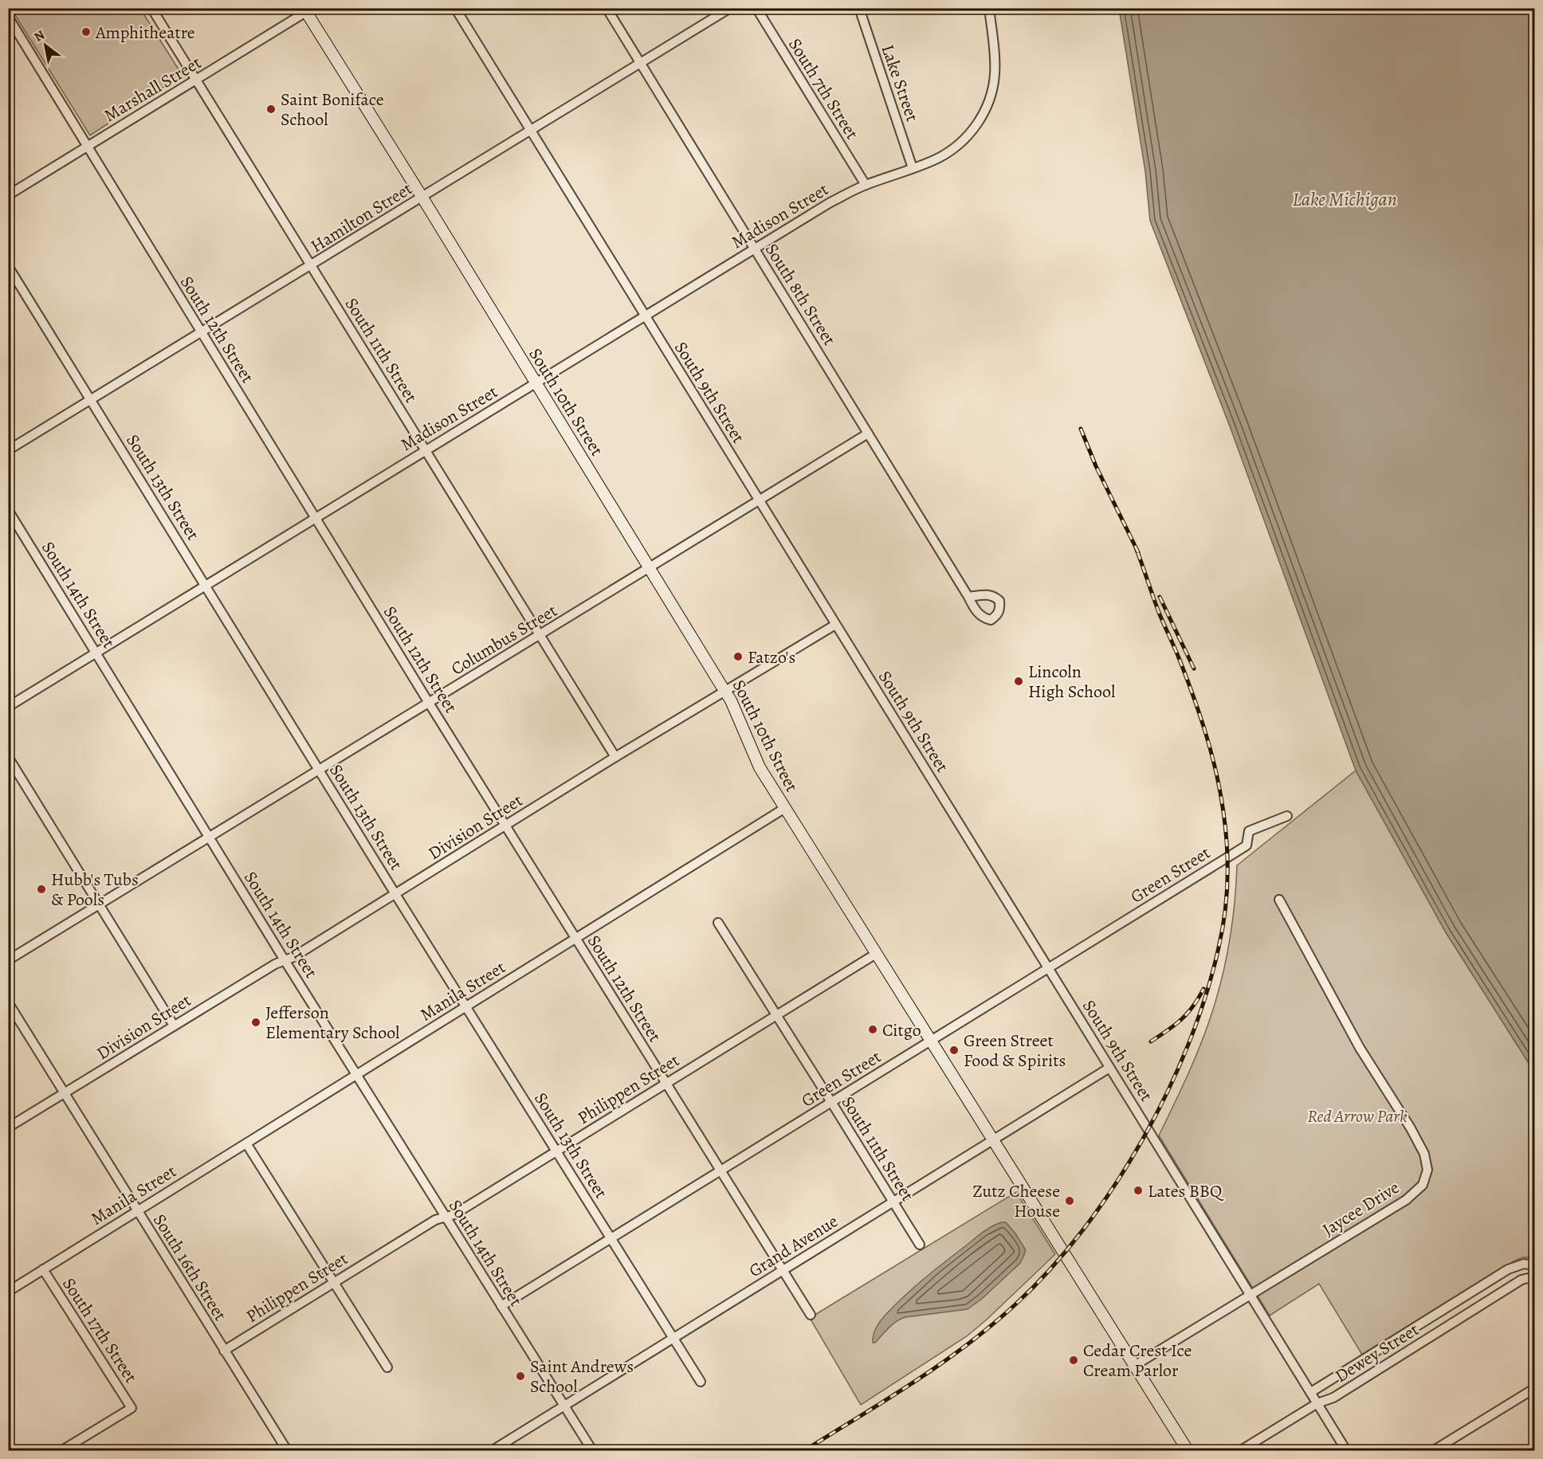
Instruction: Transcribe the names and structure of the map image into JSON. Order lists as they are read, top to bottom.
{
  "streets": {
    "street": [
      "Lake Street",
      "Marshall Street",
      "South 7th Street",
      "Madison Street",
      "Hamilton Street",
      "South 8th Street",
      "South 12th Street",
      "South 11th Street",
      "South 9th Street",
      "South 10th Street",
      "South 13th Street",
      "South 14th Street",
      "Columbus Street",
      "Division Street",
      "Green Street",
      "Manila Street",
      "Philippen Street",
      "Jaycee Drive",
      "Grand Avenue",
      "South 16th Street",
      "South 17th Street",
      "Dewey Street"
    ]
  },
  "crossings": [
    ["Lake Street", "Madison Street"],
    ["Marshall Street", "South 12th Street"],
    ["Marshall Street", "South 11th Street"],
    ["Marshall Street", "South 10th Street"],
    ["South 7th Street", "Madison Street"],
    ["Madison Street", "South 8th Street"],
    ["Madison Street", "South 12th Street"],
    ["Madison Street", "South 11th Street"],
    ["Madison Street", "South 9th Street"],
    ["Madison Street", "South 10th Street"],
    ["Madison Street", "South 13th Street"],
    ["Madison Street", "South 14th Street"],
    ["Hamilton Street", "South 8th Street"],
    ["Hamilton Street", "South 12th Street"],
    ["Hamilton Street", "South 11th Street"],
    ["Hamilton Street", "South 9th Street"],
    ["Hamilton Street", "South 10th Street"],
    ["Hamilton Street", "South 13th Street"],
    ["South 8th Street", "Columbus Street"],
    ["South 12th Street", "Columbus Street"],
    ["South 12th Street", "Division Street"],
    ["South 12th Street", "Green Street"],
    ["South 12th Street", "Manila Street"],
    ["South 12th Street", "Philippen Street"],
    ["South 12th Street", "Grand Avenue"],
    ["South 11th Street", "Columbus Street"],
    ["South 11th Street", "Division Street"],
    ["South 11th Street", "Green Street"],
    ["South 11th Street", "Philippen Street"],
    ["South 11th Street", "Grand Avenue"],
    ["South 9th Street", "Columbus Street"],
    ["South 9th Street", "Division Street"],
    ["South 9th Street", "Green Street"],
    ["South 9th Street", "Jaycee Drive"],
    ["South 9th Street", "Grand Avenue"],
    ["South 9th Street", "Dewey Street"],
    ["South 10th Street", "Columbus Street"],
    ["South 10th Street", "Division Street"],
    ["South 10th Street", "Green Street"],
    ["South 10th Street", "Manila Street"],
    ["South 10th Street", "Philippen Street"],
    ["South 10th Street", "Jaycee Drive"],
    ["South 10th Street", "Grand Avenue"],
    ["South 13th Street", "Columbus Street"],
    ["South 13th Street", "Division Street"],
    ["South 13th Street", "Green Street"],
    ["South 13th Street", "Manila Street"],
    ["South 13th Street", "Philippen Street"],
    ["South 13th Street", "Grand Avenue"],
    ["South 14th Street", "Columbus Street"],
    ["South 14th Street", "Division Street"],
    ["South 14th Street", "Green Street"],
    ["South 14th Street", "Manila Street"],
    ["South 14th Street", "Philippen Street"],
    ["South 14th Street", "Grand Avenue"],
    ["Division Street", "South 16th Street"],
    ["Manila Street", "South 16th Street"],
    ["Manila Street", "South 17th Street"],
    ["Philippen Street", "South 16th Street"]
  ],
  "water": ["Lake Michigan"],
  "parks": ["Red Arrow Park"],
  "places": [
    "Amphitheatre",
    "Saint Boniface School",
    "Fatzo's",
    "Lincoln High School",
    "Hubb's Tubs & Pools",
    "Jefferson Elementary School",
    "Citgo",
    "Green Street Food & Spirits",
    "Lates BBQ",
    "Zutz Cheese House",
    "Cedar Crest Ice Cream Parlor",
    "Saint Andrews School"
  ],
  "north": "top left"
}
